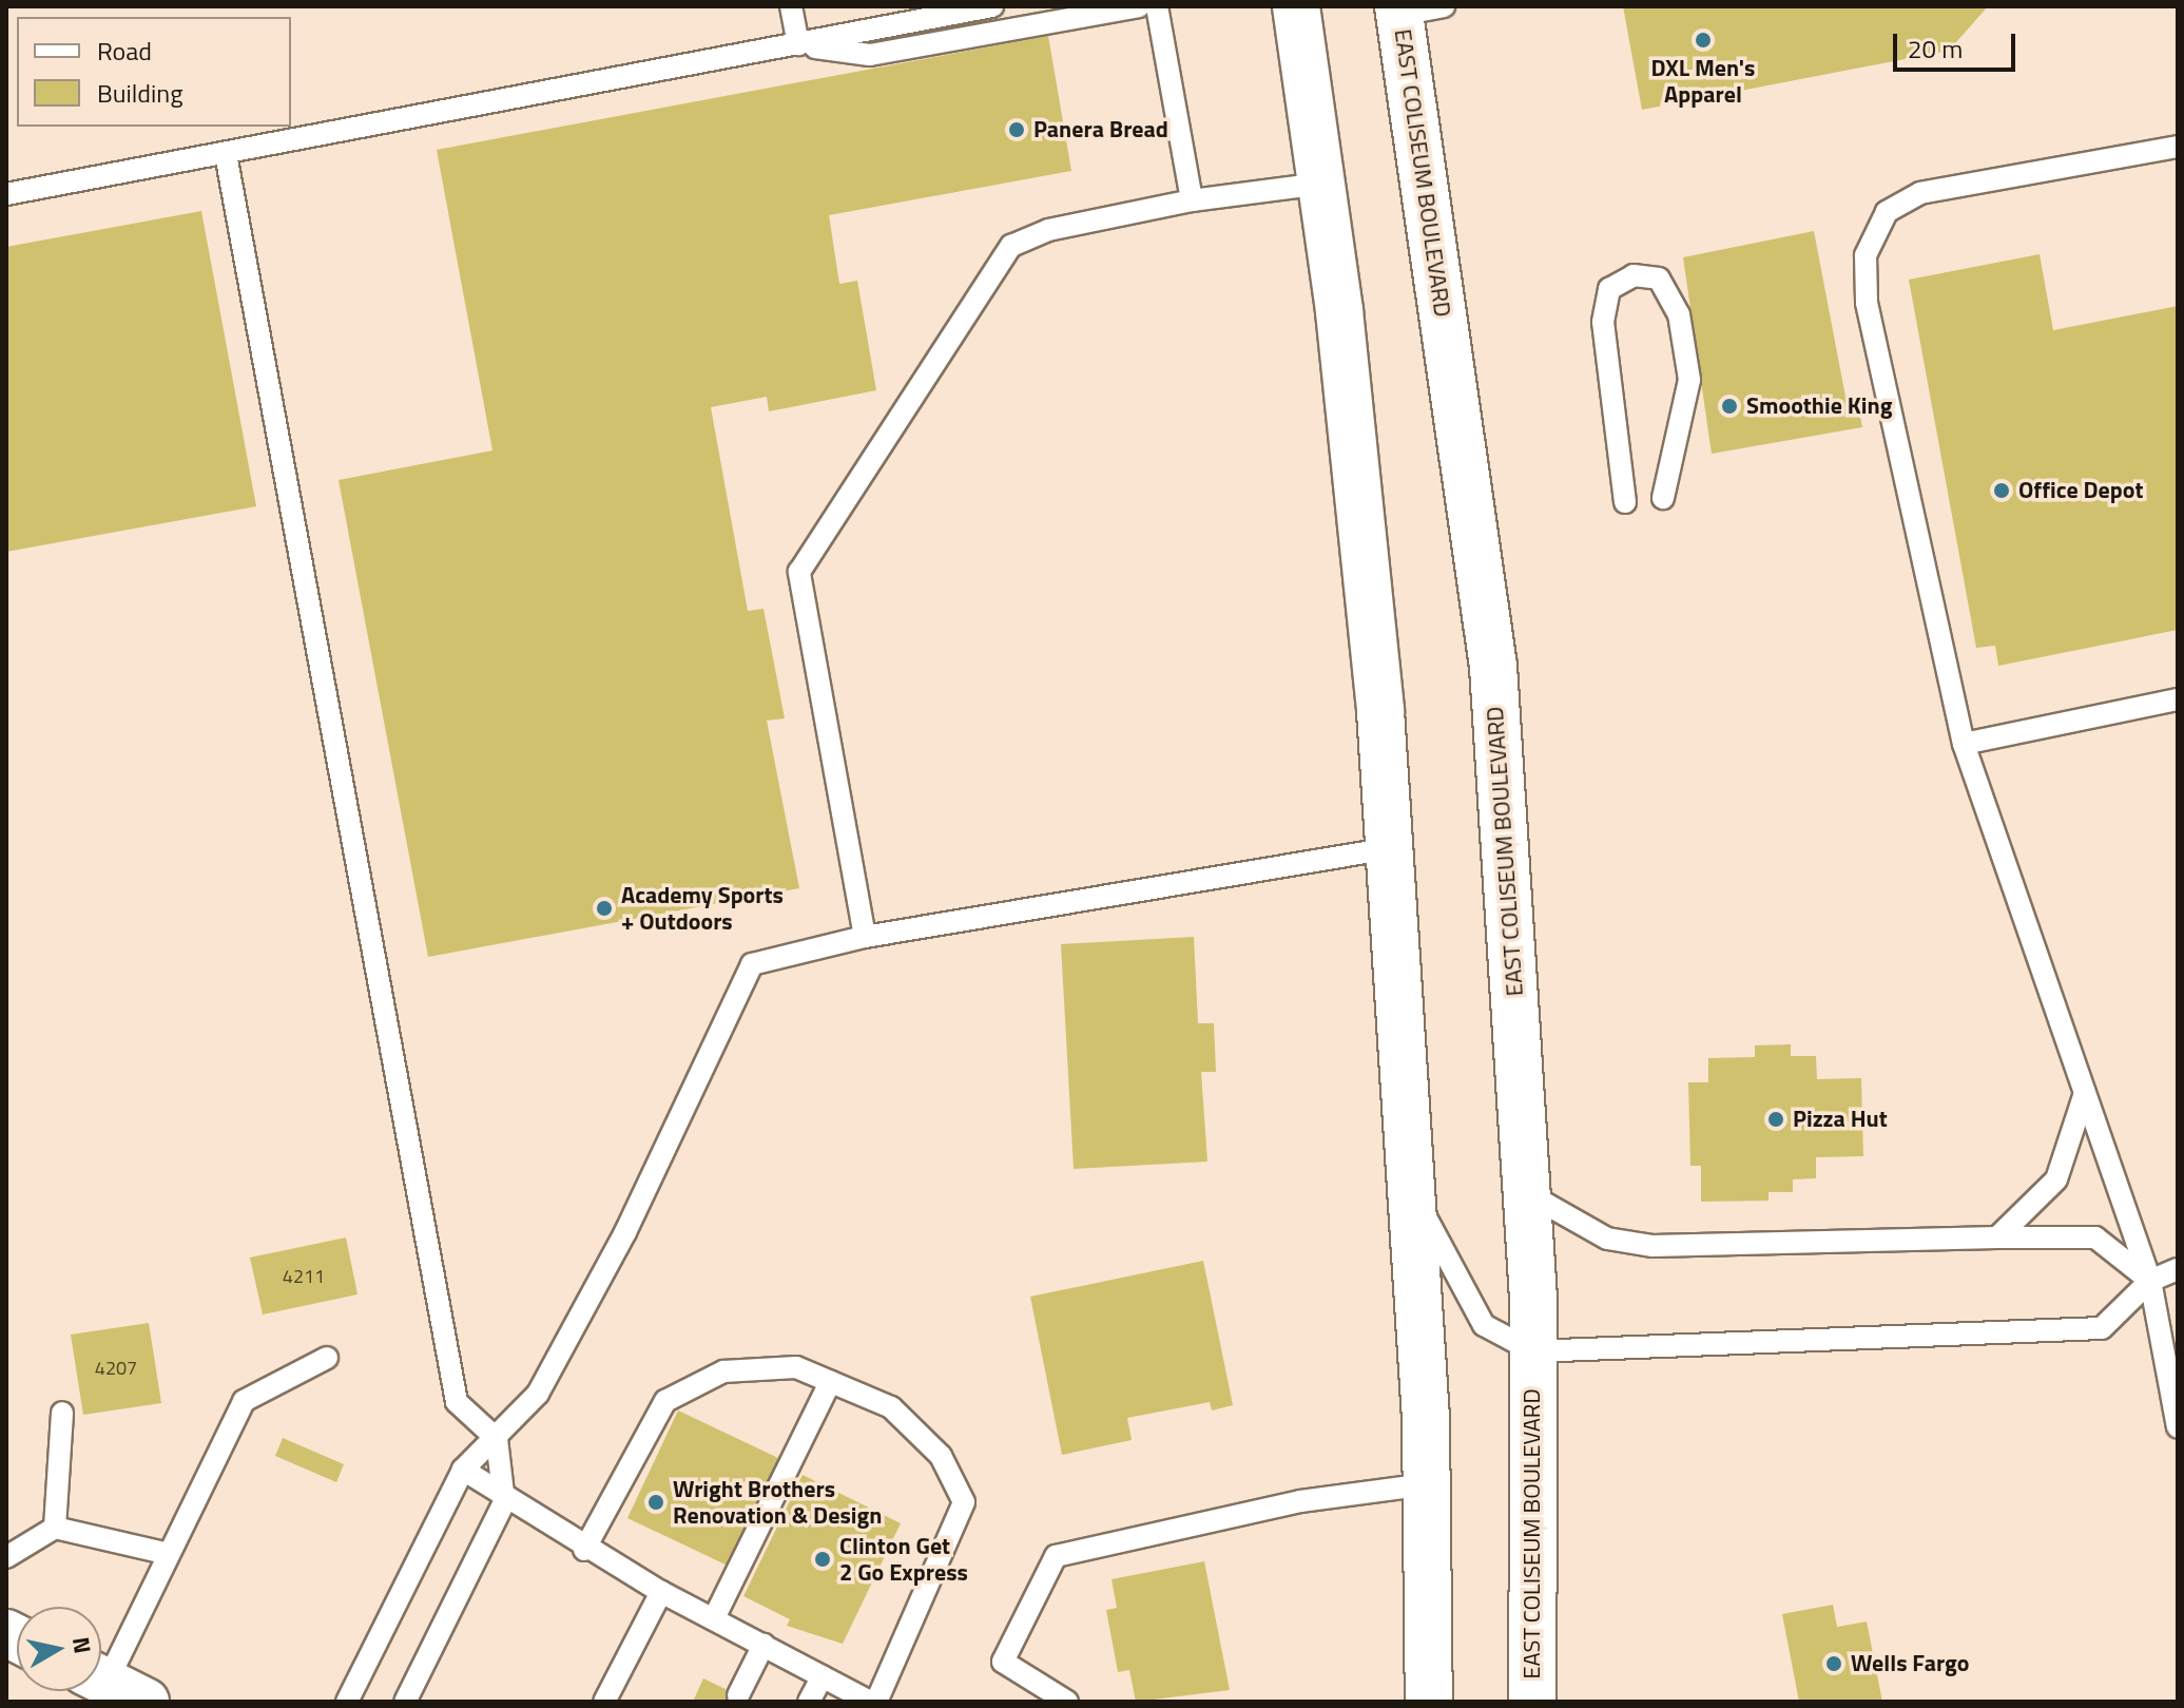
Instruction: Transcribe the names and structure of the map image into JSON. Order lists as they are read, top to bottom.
{
  "streets": {
    "main road": ["EAST COLISEUM BOULEVARD"]
  },
  "places": [
    "DXL Men's Apparel",
    "Panera Bread",
    "Smoothie King",
    "Office Depot",
    "Academy Sports + Outdoors",
    "Pizza Hut",
    "Wright Brothers Renovation & Design",
    "Clinton Get 2 Go Express",
    "Wells Fargo"
  ],
  "house_numbers": ["4211", "4207"],
  "legend": ["Road", "Building"],
  "scale_bar": "20 m",
  "north": "right"
}
